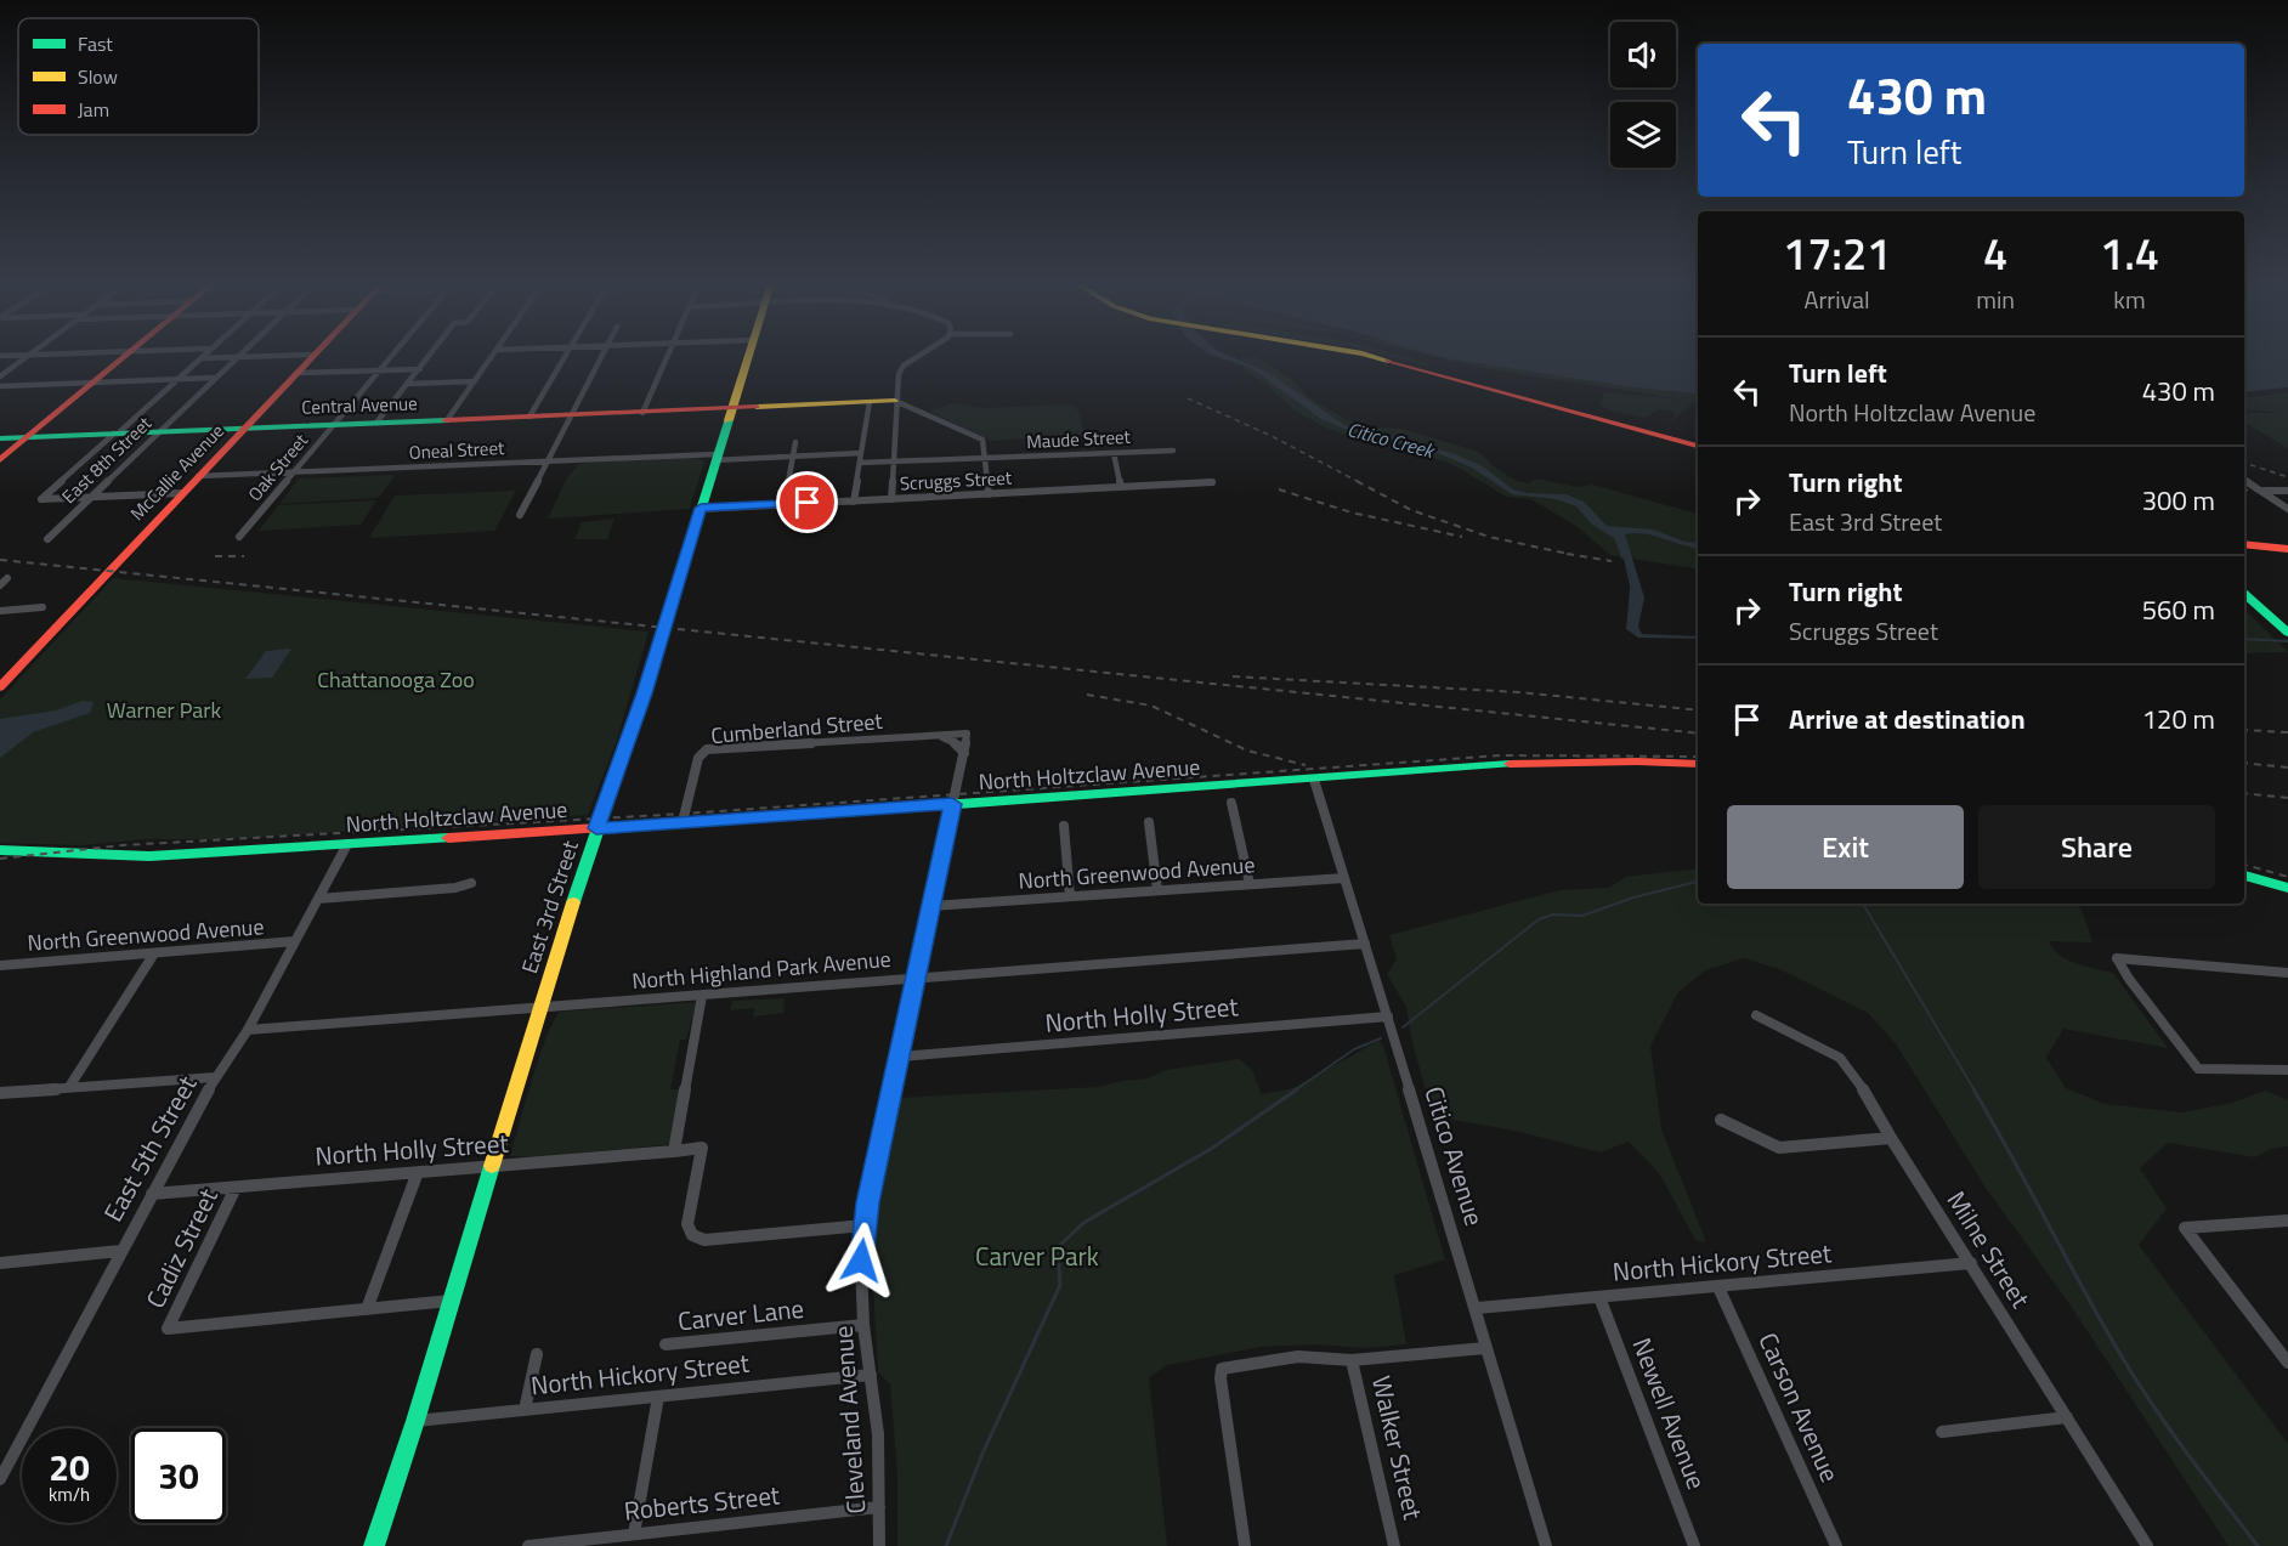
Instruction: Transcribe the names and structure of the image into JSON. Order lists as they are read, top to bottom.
{
  "streets": {
    "main road": [
      "Central Avenue",
      "McCallie Avenue",
      "North Holtzclaw Avenue",
      "East 3rd Street"
    ],
    "street": [
      "Maude Street",
      "Oneal Street",
      "East 8th Street",
      "Oak Street",
      "Scruggs Street",
      "Cumberland Street",
      "North Greenwood Avenue",
      "North Highland Park Avenue",
      "North Holly Street",
      "East 5th Street",
      "Citico Avenue",
      "Cadiz Street",
      "Milne Street",
      "North Hickory Street",
      "Carver Lane",
      "Carson Avenue",
      "Newell Avenue",
      "Cleveland Avenue",
      "Walker Street",
      "Roberts Street"
    ]
  },
  "crossings": [
    ["Central Avenue", "East 8th Street"],
    ["Central Avenue", "Oak Street"],
    ["Central Avenue", "McCallie Avenue"],
    ["Central Avenue", "East 3rd Street"],
    ["Oneal Street", "Oak Street"],
    ["Oneal Street", "McCallie Avenue"],
    ["Oneal Street", "East 3rd Street"],
    ["Scruggs Street", "East 3rd Street"],
    ["Cumberland Street", "North Holtzclaw Avenue"],
    ["Cumberland Street", "Cleveland Avenue"],
    ["North Holtzclaw Avenue", "East 3rd Street"],
    ["North Holtzclaw Avenue", "East 5th Street"],
    ["North Holtzclaw Avenue", "Citico Avenue"],
    ["North Holtzclaw Avenue", "Cleveland Avenue"],
    ["North Greenwood Avenue", "East 5th Street"],
    ["North Greenwood Avenue", "Citico Avenue"],
    ["North Greenwood Avenue", "Cleveland Avenue"],
    ["East 3rd Street", "North Highland Park Avenue"],
    ["East 3rd Street", "North Holly Street"],
    ["East 3rd Street", "North Hickory Street"],
    ["North Highland Park Avenue", "East 5th Street"],
    ["North Highland Park Avenue", "Citico Avenue"],
    ["North Highland Park Avenue", "Cleveland Avenue"],
    ["North Holly Street", "East 5th Street"],
    ["North Holly Street", "Citico Avenue"],
    ["North Holly Street", "Cadiz Street"],
    ["North Holly Street", "Cleveland Avenue"],
    ["Citico Avenue", "North Hickory Street"],
    ["Milne Street", "North Hickory Street"],
    ["North Hickory Street", "Carson Avenue"],
    ["North Hickory Street", "Newell Avenue"],
    ["North Hickory Street", "Cleveland Avenue"],
    ["Carver Lane", "Cleveland Avenue"],
    ["Cleveland Avenue", "Roberts Street"]
  ],
  "water": ["Citico Creek"],
  "parks": ["Chattanooga Zoo", "Warner Park", "Carver Park"],
  "legend": ["Fast", "Slow", "Jam"],
  "page": {
    "turn": ["430 m", "Turn left"],
    "eta": [
      "17:21",
      "Arrival",
      "4",
      "min",
      "1.4",
      "km"
    ],
    "list": [
      {
        "name": "Turn left",
        "note": "North Holtzclaw Avenue",
        "value": "430 m"
      },
      {
        "name": "Turn right",
        "note": "East 3rd Street",
        "value": "300 m"
      },
      {
        "name": "Turn right",
        "note": "Scruggs Street",
        "value": "560 m"
      },
      {
        "name": "Arrive at destination",
        "value": "120 m"
      }
    ],
    "buttons": ["Exit", "Share"],
    "speed": "20 km/h",
    "limit": "30"
  }
}
